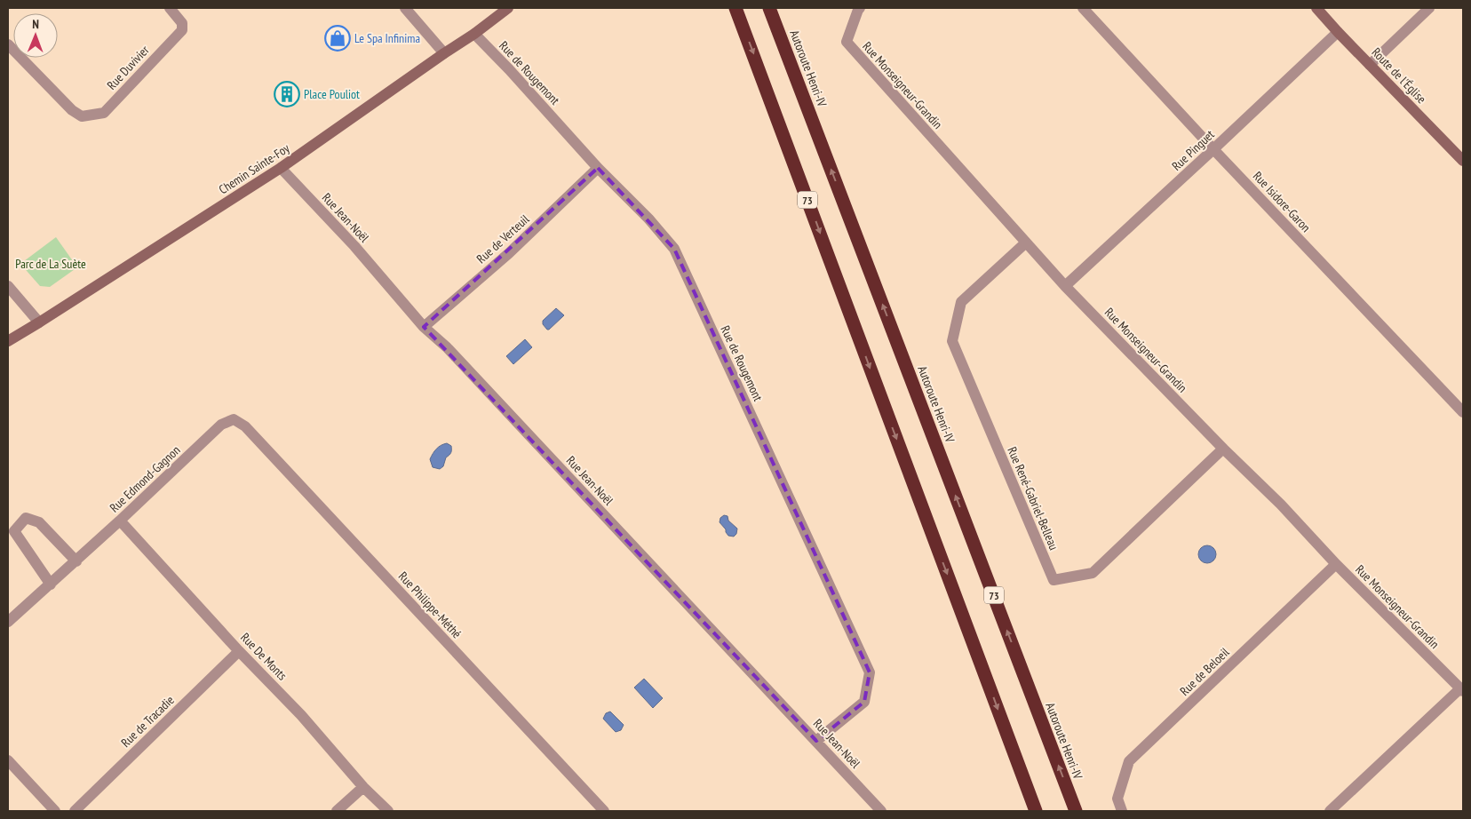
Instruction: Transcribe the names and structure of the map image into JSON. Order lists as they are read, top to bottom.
{
  "streets": {
    "highway": ["Autoroute Henri-IV", "73"],
    "main road": ["Route de l'Église", "Chemin Sainte-Foy"],
    "street": [
      "Rue Duvivier",
      "Rue de Rougemont",
      "Rue Monseigneur-Grandin",
      "Rue Pinguet",
      "Rue Isidore-Garon",
      "Rue Jean-Noël",
      "Rue de Verteuil",
      "Rue Edmond-Gagnon",
      "Rue René-Gabriel-Belleau",
      "Rue Philippe-Méthé",
      "Rue De Monts",
      "Rue de Beloeil",
      "Rue de Tracadie"
    ]
  },
  "crossings": [
    ["Rue de Rougemont", "Chemin Sainte-Foy"],
    ["Rue de Rougemont", "Rue Jean-Noël"],
    ["Rue de Rougemont", "Rue de Verteuil"],
    ["Route de l'Église", "Rue Pinguet"],
    ["Rue Monseigneur-Grandin", "Rue Pinguet"],
    ["Rue Monseigneur-Grandin", "Rue René-Gabriel-Belleau"],
    ["Rue Monseigneur-Grandin", "Rue de Beloeil"],
    ["Rue Pinguet", "Rue Isidore-Garon"],
    ["Chemin Sainte-Foy", "Rue Jean-Noël"],
    ["Rue Jean-Noël", "Rue de Verteuil"],
    ["Rue Edmond-Gagnon", "Rue Philippe-Méthé"],
    ["Rue Edmond-Gagnon", "Rue De Monts"],
    ["Rue De Monts", "Rue de Tracadie"]
  ],
  "parks": ["Parc de La Suète"],
  "places": {
    "shop": ["Le Spa Infinima"],
    "building": ["Place Pouliot"]
  },
  "north": "top"
}
